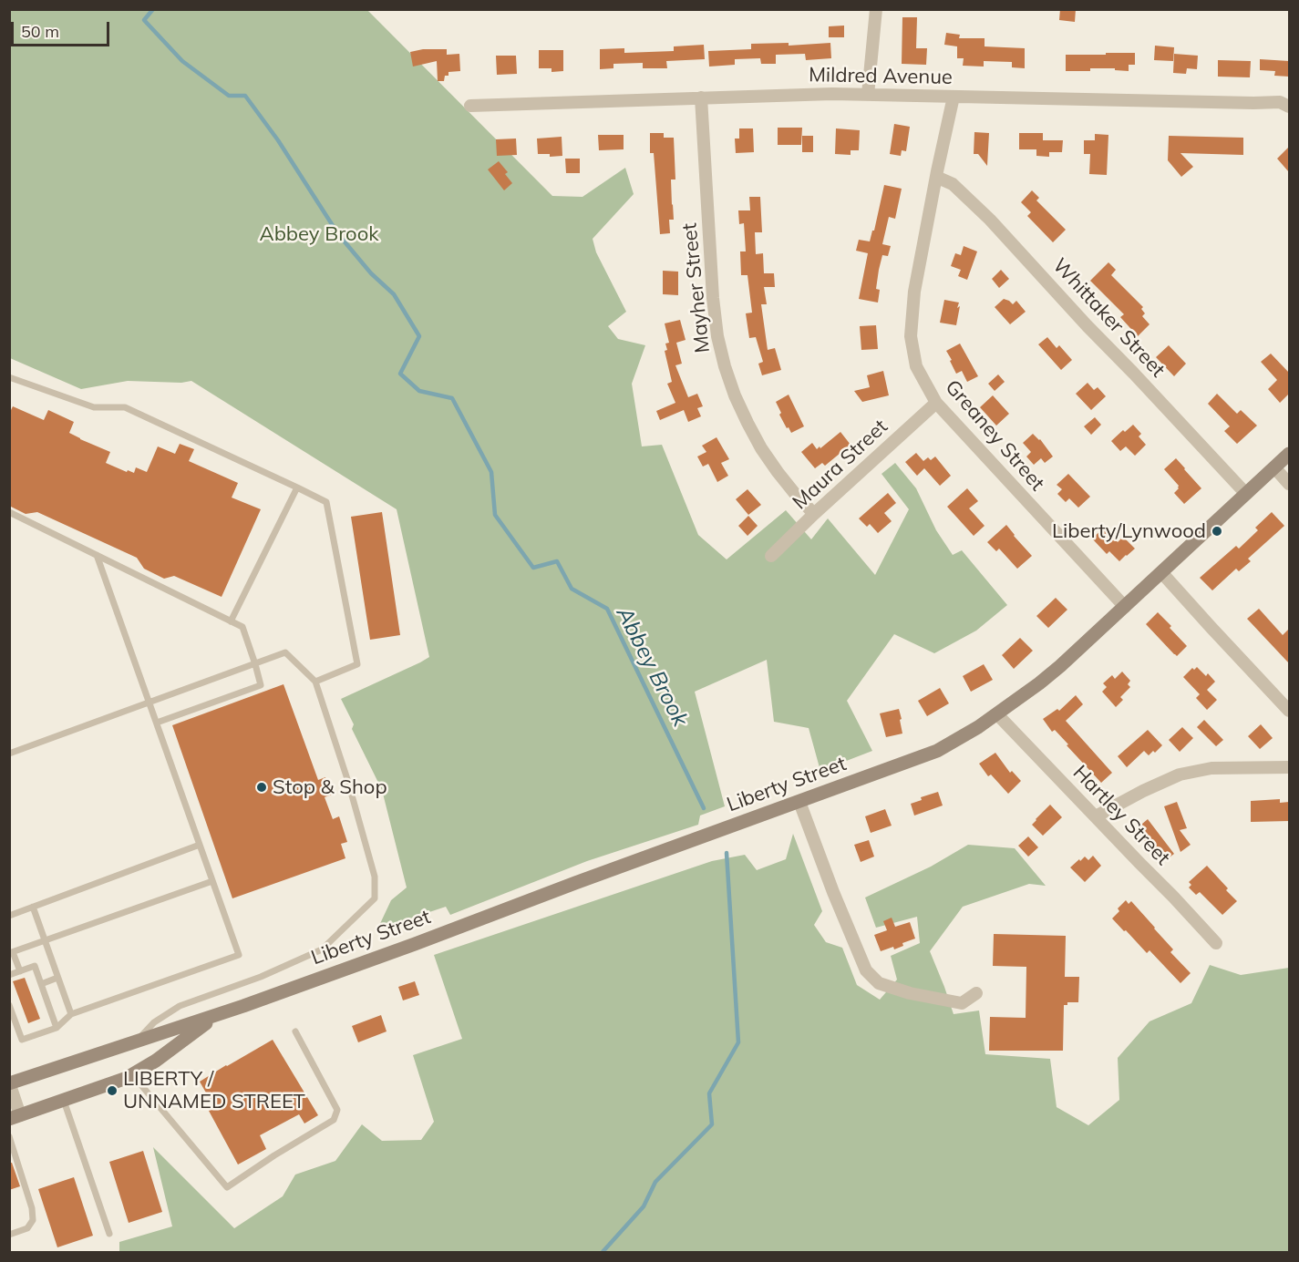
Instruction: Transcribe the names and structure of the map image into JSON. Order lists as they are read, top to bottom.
{
  "streets": {
    "main road": ["Liberty Street"],
    "street": [
      "Mildred Avenue",
      "Mayher Street",
      "Whittaker Street",
      "Greaney Street",
      "Maura Street",
      "Hartley Street"
    ]
  },
  "crossings": [
    ["Mildred Avenue", "Mayher Street"],
    ["Mildred Avenue", "Greaney Street"],
    ["Mayher Street", "Maura Street"],
    ["Whittaker Street", "Greaney Street"],
    ["Whittaker Street", "Liberty Street"],
    ["Greaney Street", "Maura Street"],
    ["Greaney Street", "Liberty Street"],
    ["Liberty Street", "Hartley Street"]
  ],
  "water": ["Abbey Brook"],
  "parks": ["Abbey Brook"],
  "places": ["Liberty/Lynwood", "Stop & Shop", "LIBERTY / UNNAMED STREET"],
  "scale_bar": "50 m"
}
